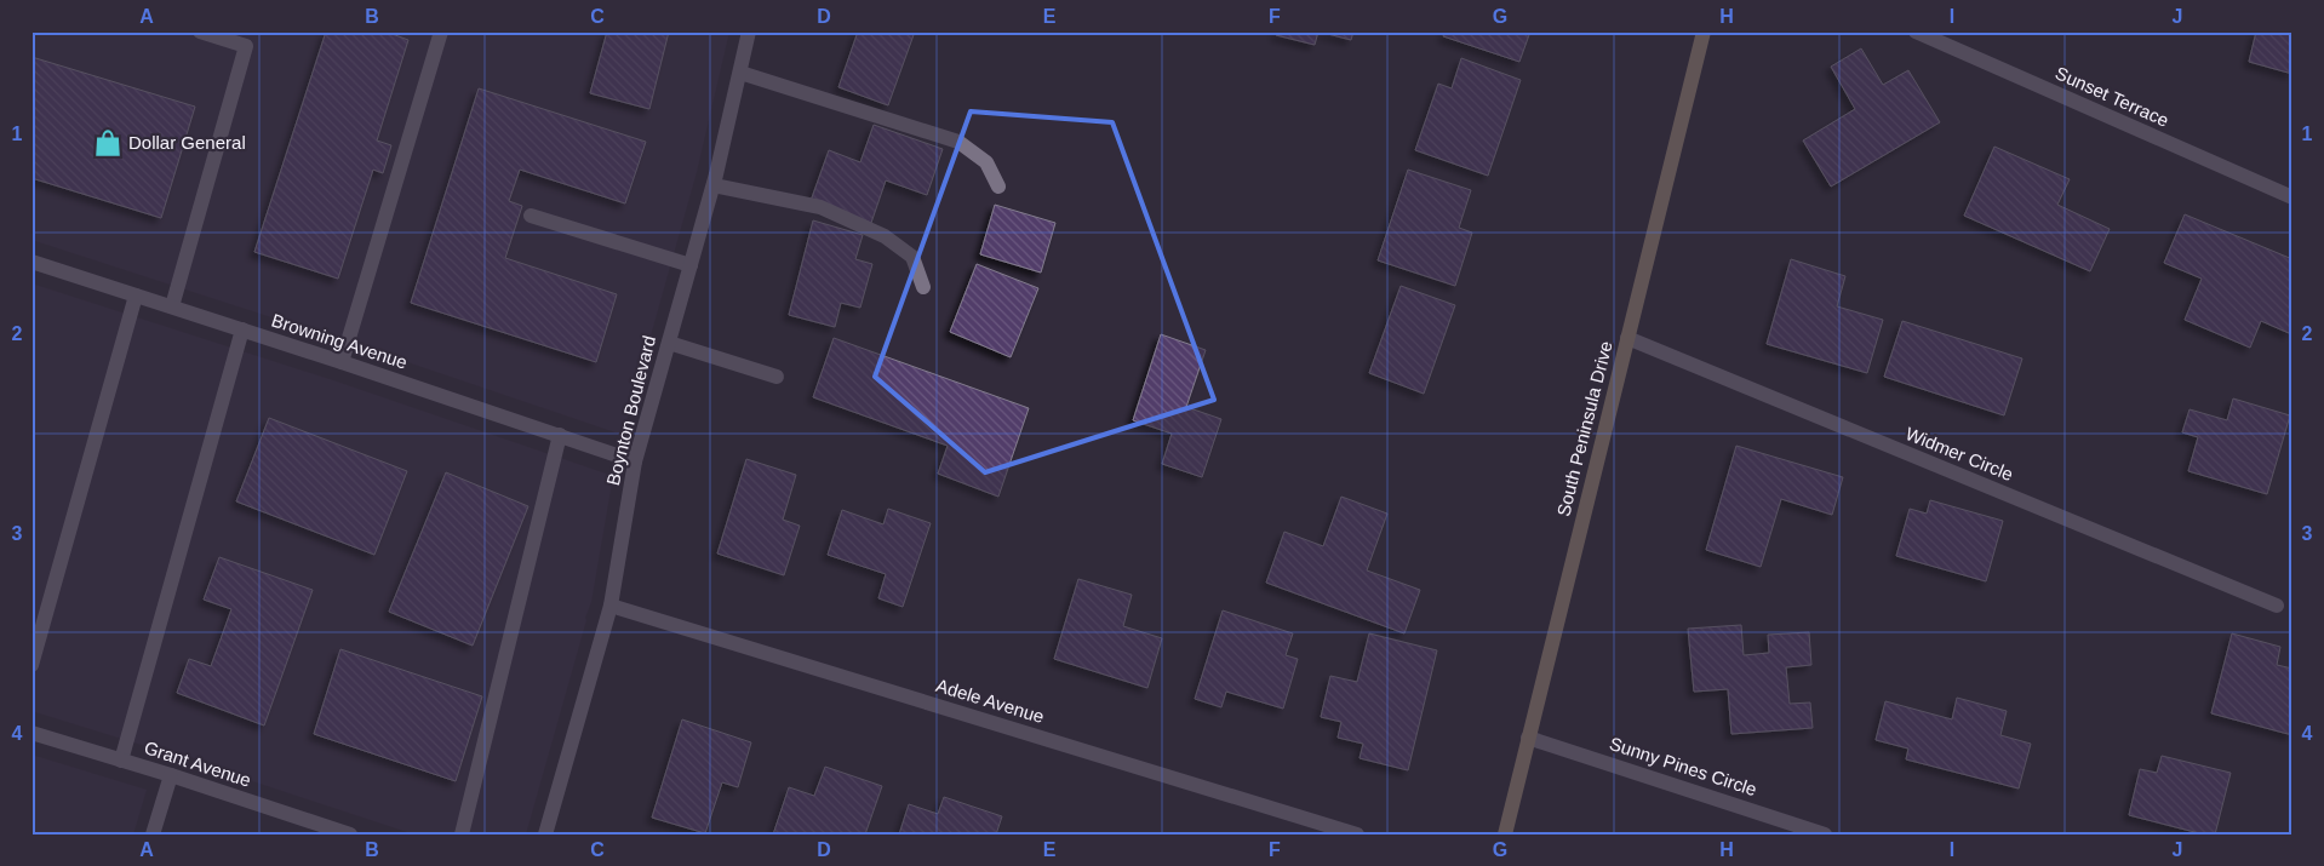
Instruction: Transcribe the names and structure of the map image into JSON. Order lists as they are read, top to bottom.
{
  "streets": {
    "main road": ["South Peninsula Drive"],
    "street": [
      "Sunset Terrace",
      "Browning Avenue",
      "Boynton Boulevard",
      "Widmer Circle",
      "Adele Avenue",
      "Grant Avenue",
      "Sunny Pines Circle"
    ]
  },
  "crossings": [
    ["Browning Avenue", "Boynton Boulevard"],
    ["Boynton Boulevard", "Adele Avenue"],
    ["South Peninsula Drive", "Widmer Circle"],
    ["South Peninsula Drive", "Sunny Pines Circle"]
  ],
  "places": {
    "shop": ["Dollar General"]
  },
  "grid": {
    "columns": [
      "A",
      "B",
      "C",
      "D",
      "E",
      "F",
      "G",
      "H",
      "I",
      "J"
    ],
    "rows": [
      "1",
      "2",
      "3",
      "4"
    ]
  }
}
